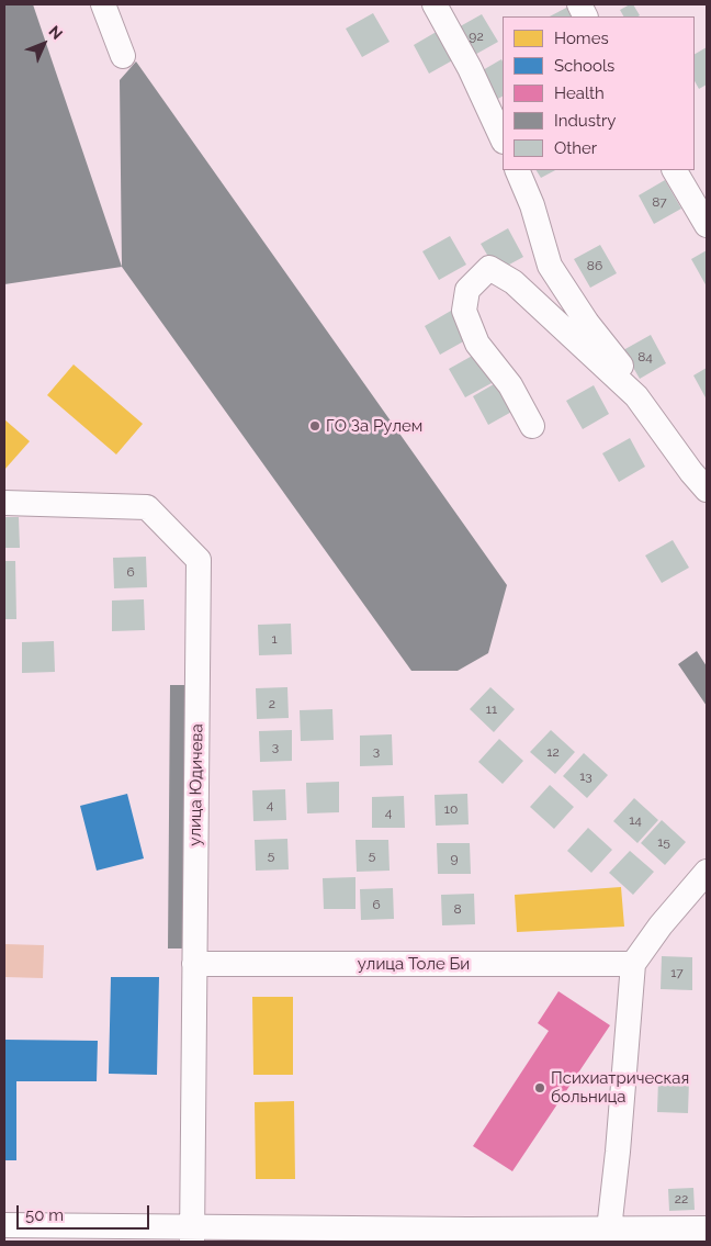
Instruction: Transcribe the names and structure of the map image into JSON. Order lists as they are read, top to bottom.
{
  "streets": {
    "street": ["улица Юдичева", "улица Толе Би"]
  },
  "crossings": [
    ["улица Юдичева", "улица Толе Би"]
  ],
  "places": ["ГО За Рулем", "Психиатрическая больница"],
  "house_numbers": [
    "92",
    "87",
    "86",
    "84",
    "6",
    "1",
    "2",
    "11",
    "3",
    "3",
    "12",
    "13",
    "4",
    "10",
    "4",
    "14",
    "15",
    "5",
    "5",
    "9",
    "6",
    "8",
    "17",
    "22"
  ],
  "legend": [
    "Homes",
    "Schools",
    "Health",
    "Industry",
    "Other"
  ],
  "scale_bar": "50 m",
  "north": "top right"
}
